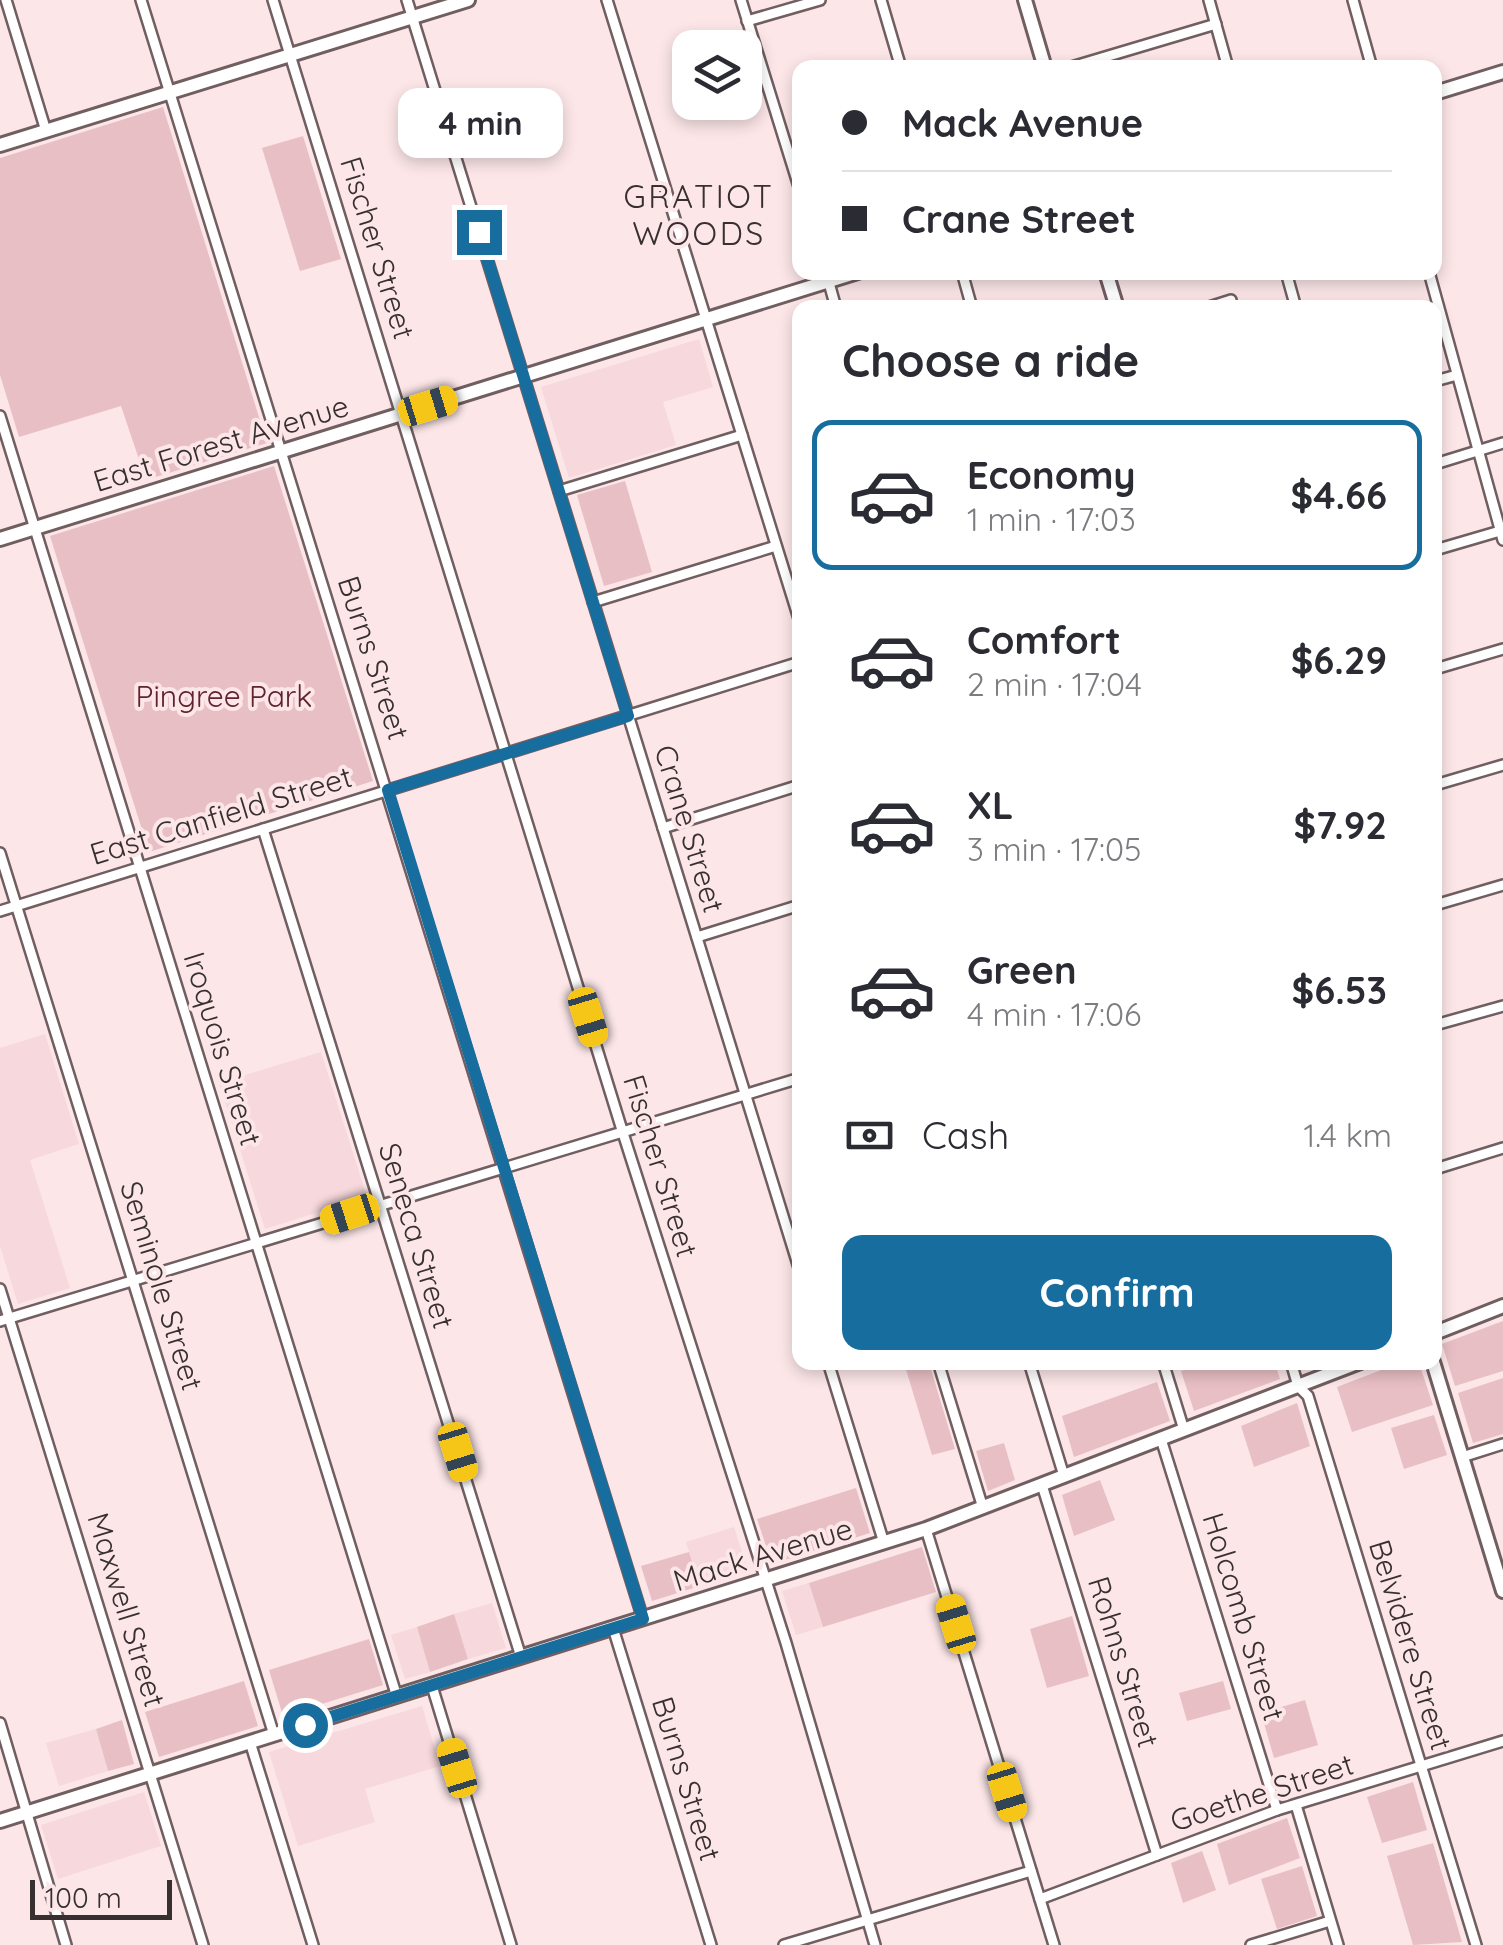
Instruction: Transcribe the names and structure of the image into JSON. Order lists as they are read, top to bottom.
{
  "streets": {
    "main road": ["East Forest Avenue", "Mack Avenue"],
    "street": [
      "Fischer Street",
      "Burns Street",
      "East Canfield Street",
      "Crane Street",
      "Iroquois Street",
      "Seneca Street",
      "Seminole Street",
      "Maxwell Street",
      "Holcomb Street",
      "Belvidere Street",
      "Rohns Street",
      "Goethe Street"
    ]
  },
  "crossings": [
    ["Fischer Street", "East Forest Avenue"],
    ["Fischer Street", "East Canfield Street"],
    ["Fischer Street", "Mack Avenue"],
    ["East Forest Avenue", "Burns Street"],
    ["East Forest Avenue", "Crane Street"],
    ["East Forest Avenue", "Iroquois Street"],
    ["Burns Street", "East Canfield Street"],
    ["Burns Street", "Mack Avenue"],
    ["East Canfield Street", "Crane Street"],
    ["East Canfield Street", "Iroquois Street"],
    ["East Canfield Street", "Seneca Street"],
    ["East Canfield Street", "Seminole Street"],
    ["Iroquois Street", "Mack Avenue"],
    ["Seneca Street", "Mack Avenue"],
    ["Seminole Street", "Mack Avenue"],
    ["Mack Avenue", "Maxwell Street"],
    ["Mack Avenue", "Holcomb Street"],
    ["Mack Avenue", "Belvidere Street"],
    ["Mack Avenue", "Rohns Street"],
    ["Holcomb Street", "Goethe Street"],
    ["Belvidere Street", "Goethe Street"],
    ["Rohns Street", "Goethe Street"]
  ],
  "districts": ["GRATIOT WOODS"],
  "parks": ["Pingree Park"],
  "scale_bar": "100 m",
  "page": {
    "banner": ["Mack Avenue", "Crane Street"],
    "bubble": "4 min",
    "heading": "Choose a ride",
    "list": [
      {
        "name": "Economy",
        "note": "1 min · 17:03",
        "value": "$4.66"
      },
      {
        "name": "Comfort",
        "note": "2 min · 17:04",
        "value": "$6.29"
      },
      {
        "name": "XL",
        "note": "3 min · 17:05",
        "value": "$7.92"
      },
      {
        "name": "Green",
        "note": "4 min · 17:06",
        "value": "$6.53"
      }
    ],
    "pay": ["Cash", "1.4 km"],
    "buttons": "Confirm",
    "scale": "100 m"
  }
}
